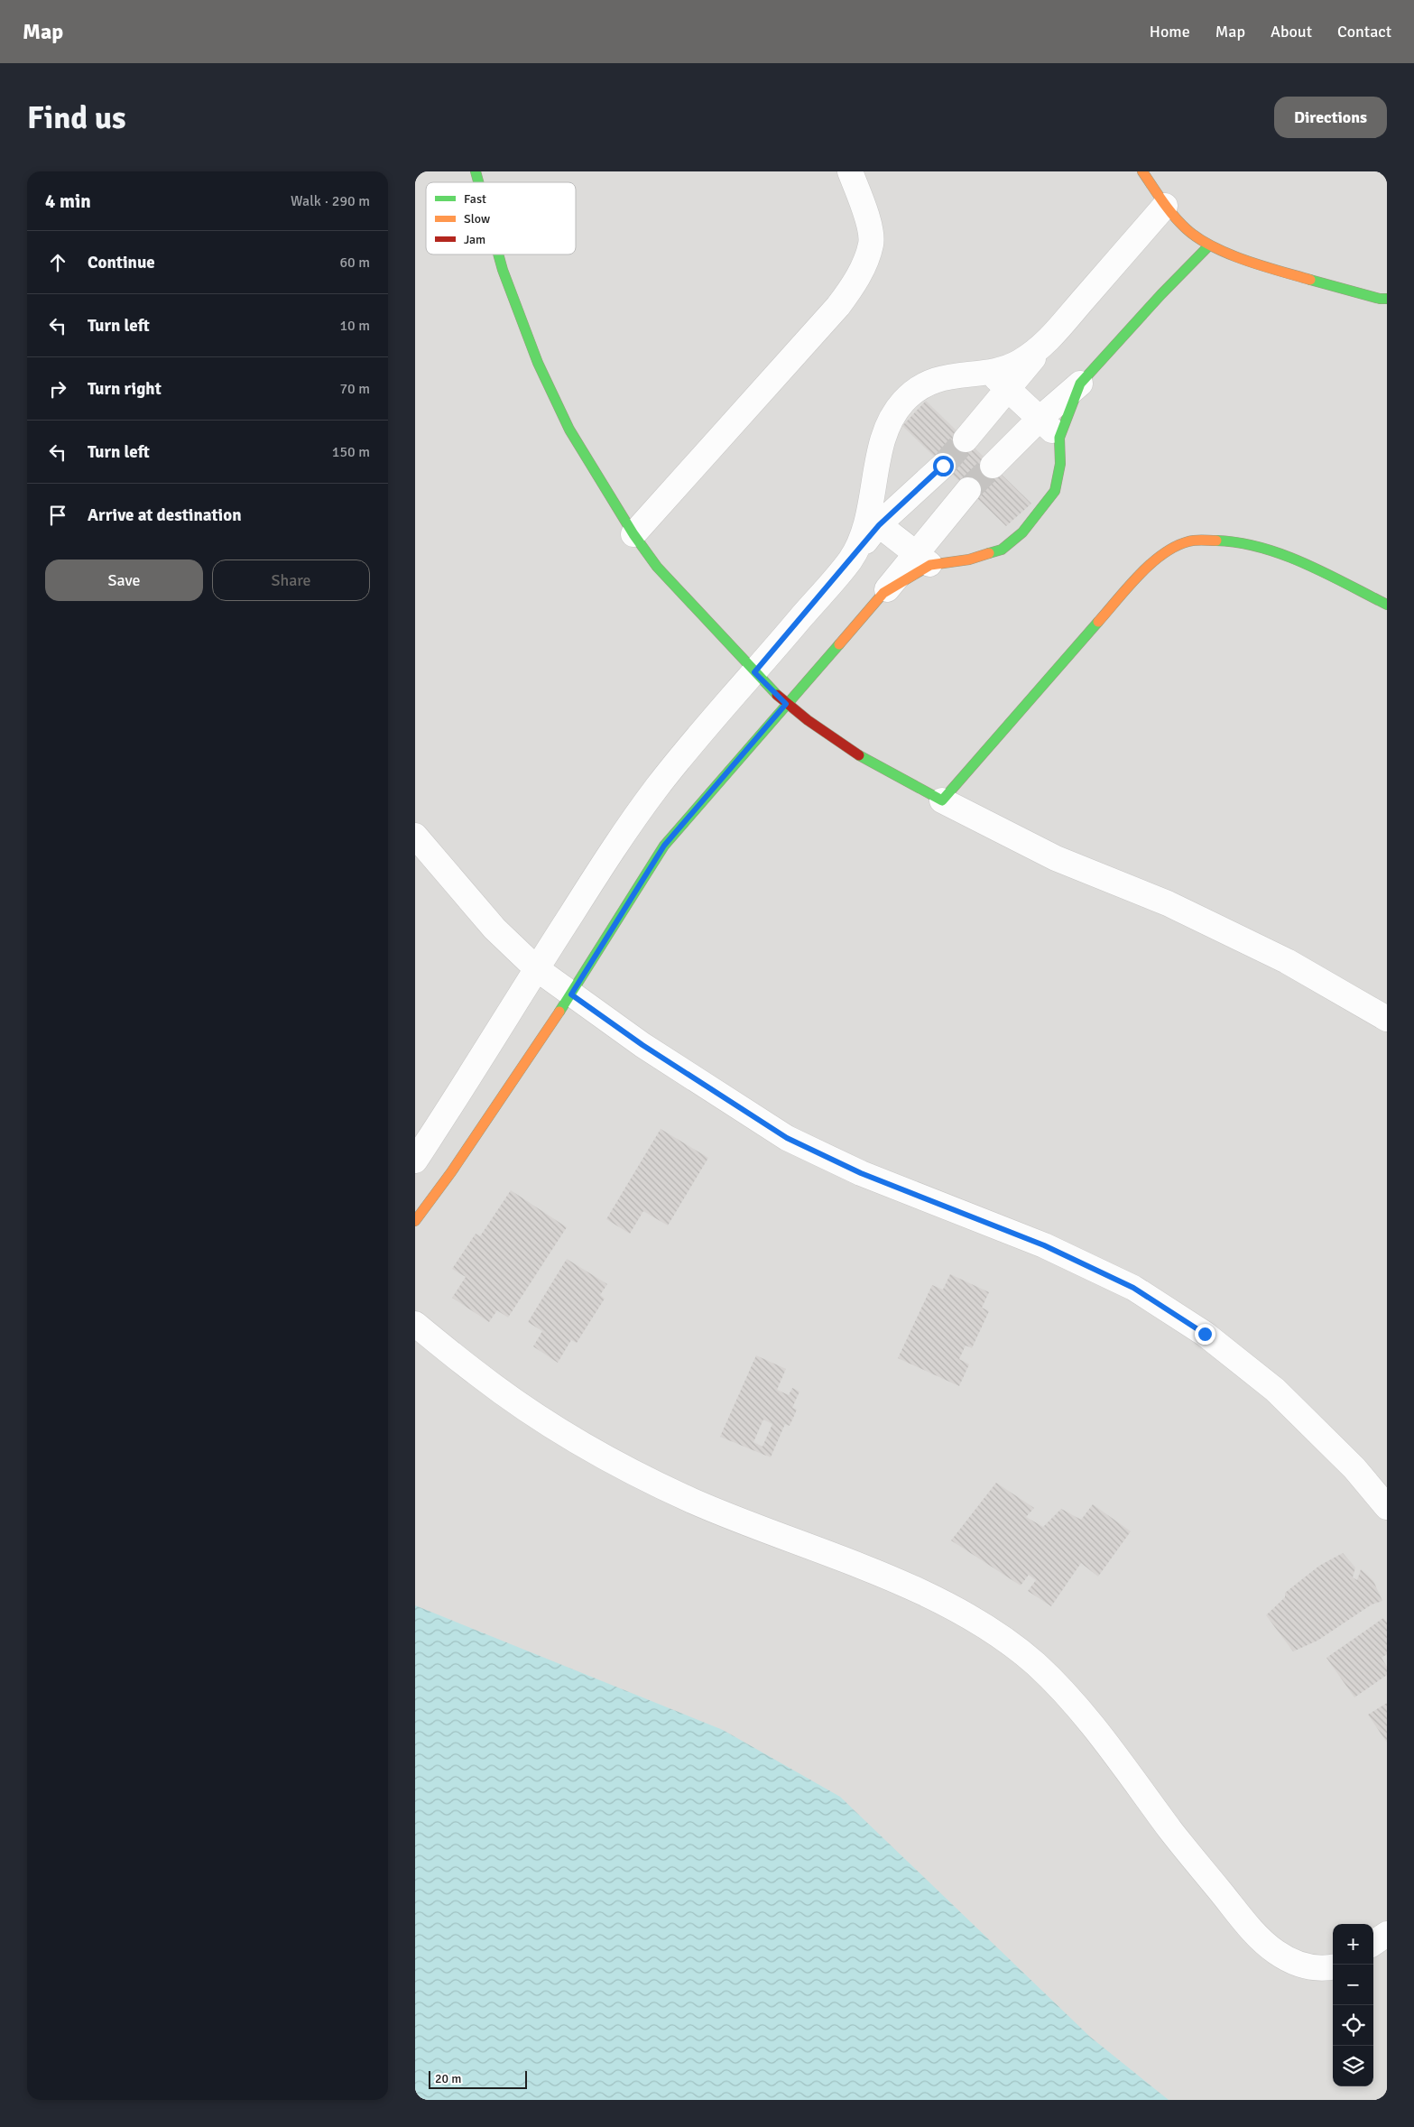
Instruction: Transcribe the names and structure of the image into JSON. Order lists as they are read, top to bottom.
{
  "legend": ["Fast", "Slow", "Jam"],
  "scale_bar": "20 m",
  "page": {
    "header": "Map",
    "nav": [
      "Home",
      "Map",
      "About",
      "Contact"
    ],
    "buttons": [
      "Directions",
      ["Save", "Share"]
    ],
    "title": "Find us",
    "heading": ["4 min", "Walk · 290 m"],
    "list": [
      ["Continue", "60 m"],
      ["Turn left", "10 m"],
      ["Turn right", "70 m"],
      ["Turn left", "150 m"],
      "Arrive at destination"
    ],
    "map_buttons": ["+", "−"],
    "scale": "20 m"
  }
}
